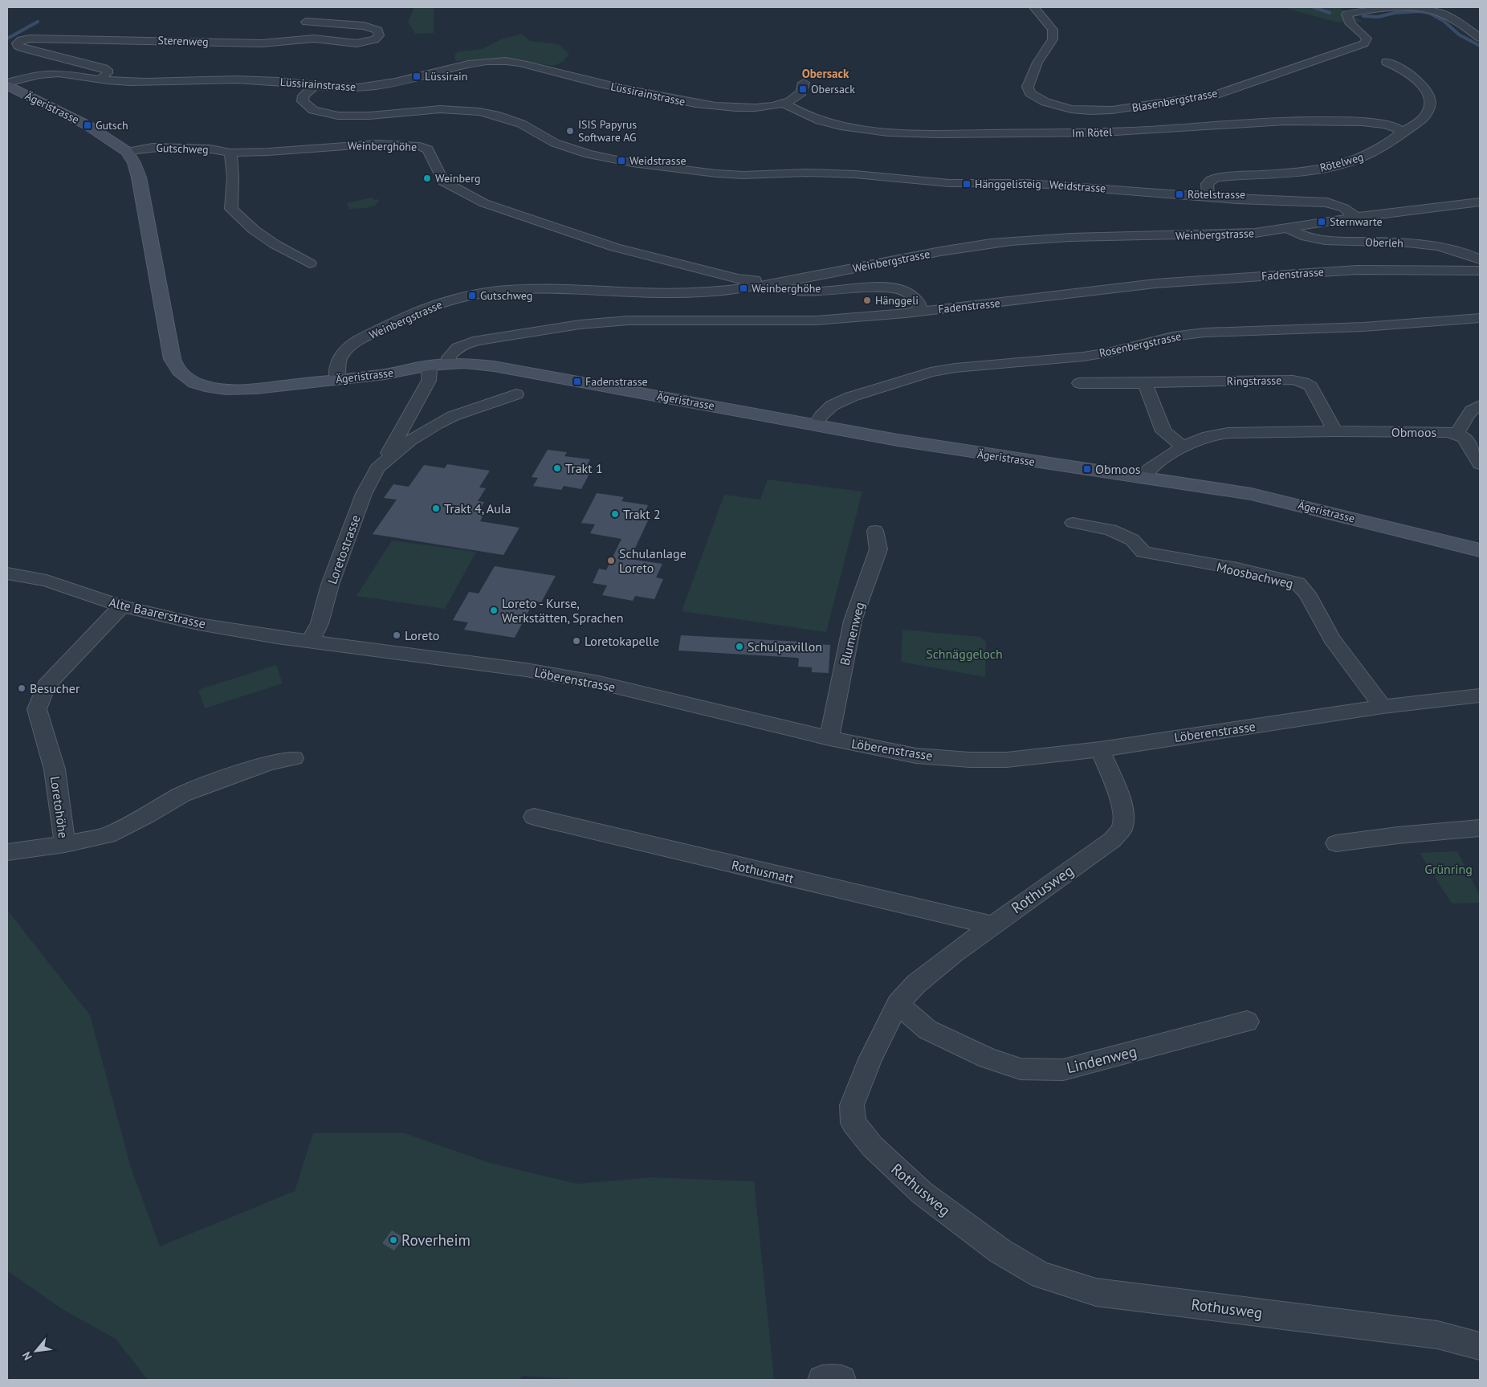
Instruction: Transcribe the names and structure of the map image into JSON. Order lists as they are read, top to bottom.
{
  "streets": {
    "main road": ["Ägeristrasse"],
    "street": [
      "Sterenweg",
      "Lüssirainstrasse",
      "Blasenbergstrasse",
      "Im Rötel",
      "Weinberghöhe",
      "Gutschweg",
      "Rötelweg",
      "Weidstrasse",
      "Weinbergstrasse",
      "Oberleh",
      "Fadenstrasse",
      "Rosenbergstrasse",
      "Ringstrasse",
      "Obmoos",
      "Loretostrasse",
      "Moosbachweg",
      "Alte Baarerstrasse",
      "Blumenweg",
      "Löberenstrasse",
      "Loretohöhe",
      "Rothusmatt",
      "Rothusweg",
      "Lindenweg"
    ]
  },
  "crossings": [
    ["Sterenweg", "Lüssirainstrasse"],
    ["Lüssirainstrasse", "Ägeristrasse"],
    ["Lüssirainstrasse", "Im Rötel"],
    ["Lüssirainstrasse", "Weidstrasse"],
    ["Ägeristrasse", "Gutschweg"],
    ["Ägeristrasse", "Weinbergstrasse"],
    ["Ägeristrasse", "Fadenstrasse"],
    ["Ägeristrasse", "Rosenbergstrasse"],
    ["Ägeristrasse", "Obmoos"],
    ["Ägeristrasse", "Loretostrasse"],
    ["Im Rötel", "Rötelweg"],
    ["Weinberghöhe", "Gutschweg"],
    ["Weinberghöhe", "Weinbergstrasse"],
    ["Rötelweg", "Weidstrasse"],
    ["Weidstrasse", "Weinbergstrasse"],
    ["Weinbergstrasse", "Oberleh"],
    ["Ringstrasse", "Obmoos"],
    ["Loretostrasse", "Alte Baarerstrasse"],
    ["Loretostrasse", "Löberenstrasse"],
    ["Moosbachweg", "Löberenstrasse"],
    ["Alte Baarerstrasse", "Löberenstrasse"],
    ["Alte Baarerstrasse", "Loretohöhe"],
    ["Blumenweg", "Löberenstrasse"],
    ["Löberenstrasse", "Rothusweg"],
    ["Rothusmatt", "Rothusweg"],
    ["Rothusweg", "Lindenweg"]
  ],
  "districts": ["Obersack"],
  "parks": ["Schnäggeloch", "Grünring"],
  "places": {
    "transit": [
      "Lüssirain",
      "Obersack",
      "Gutsch",
      "Weidstrasse",
      "Hänggelisteig",
      "Rötelstrasse",
      "Sternwarte",
      "Weinberghöhe",
      "Gutschweg",
      "Fadenstrasse",
      "Obmoos"
    ],
    "other": [
      "ISIS Papyrus Software AG",
      "Weinberg",
      "Hänggeli",
      "Trakt 1",
      "Trakt 4, Aula",
      "Trakt 2",
      "Schulanlage Loreto",
      "Loreto - Kurse, Werkstätten, Sprachen",
      "Loreto",
      "Loretokapelle",
      "Schulpavillon",
      "Besucher",
      "Roverheim"
    ]
  },
  "north": "bottom left"
}
